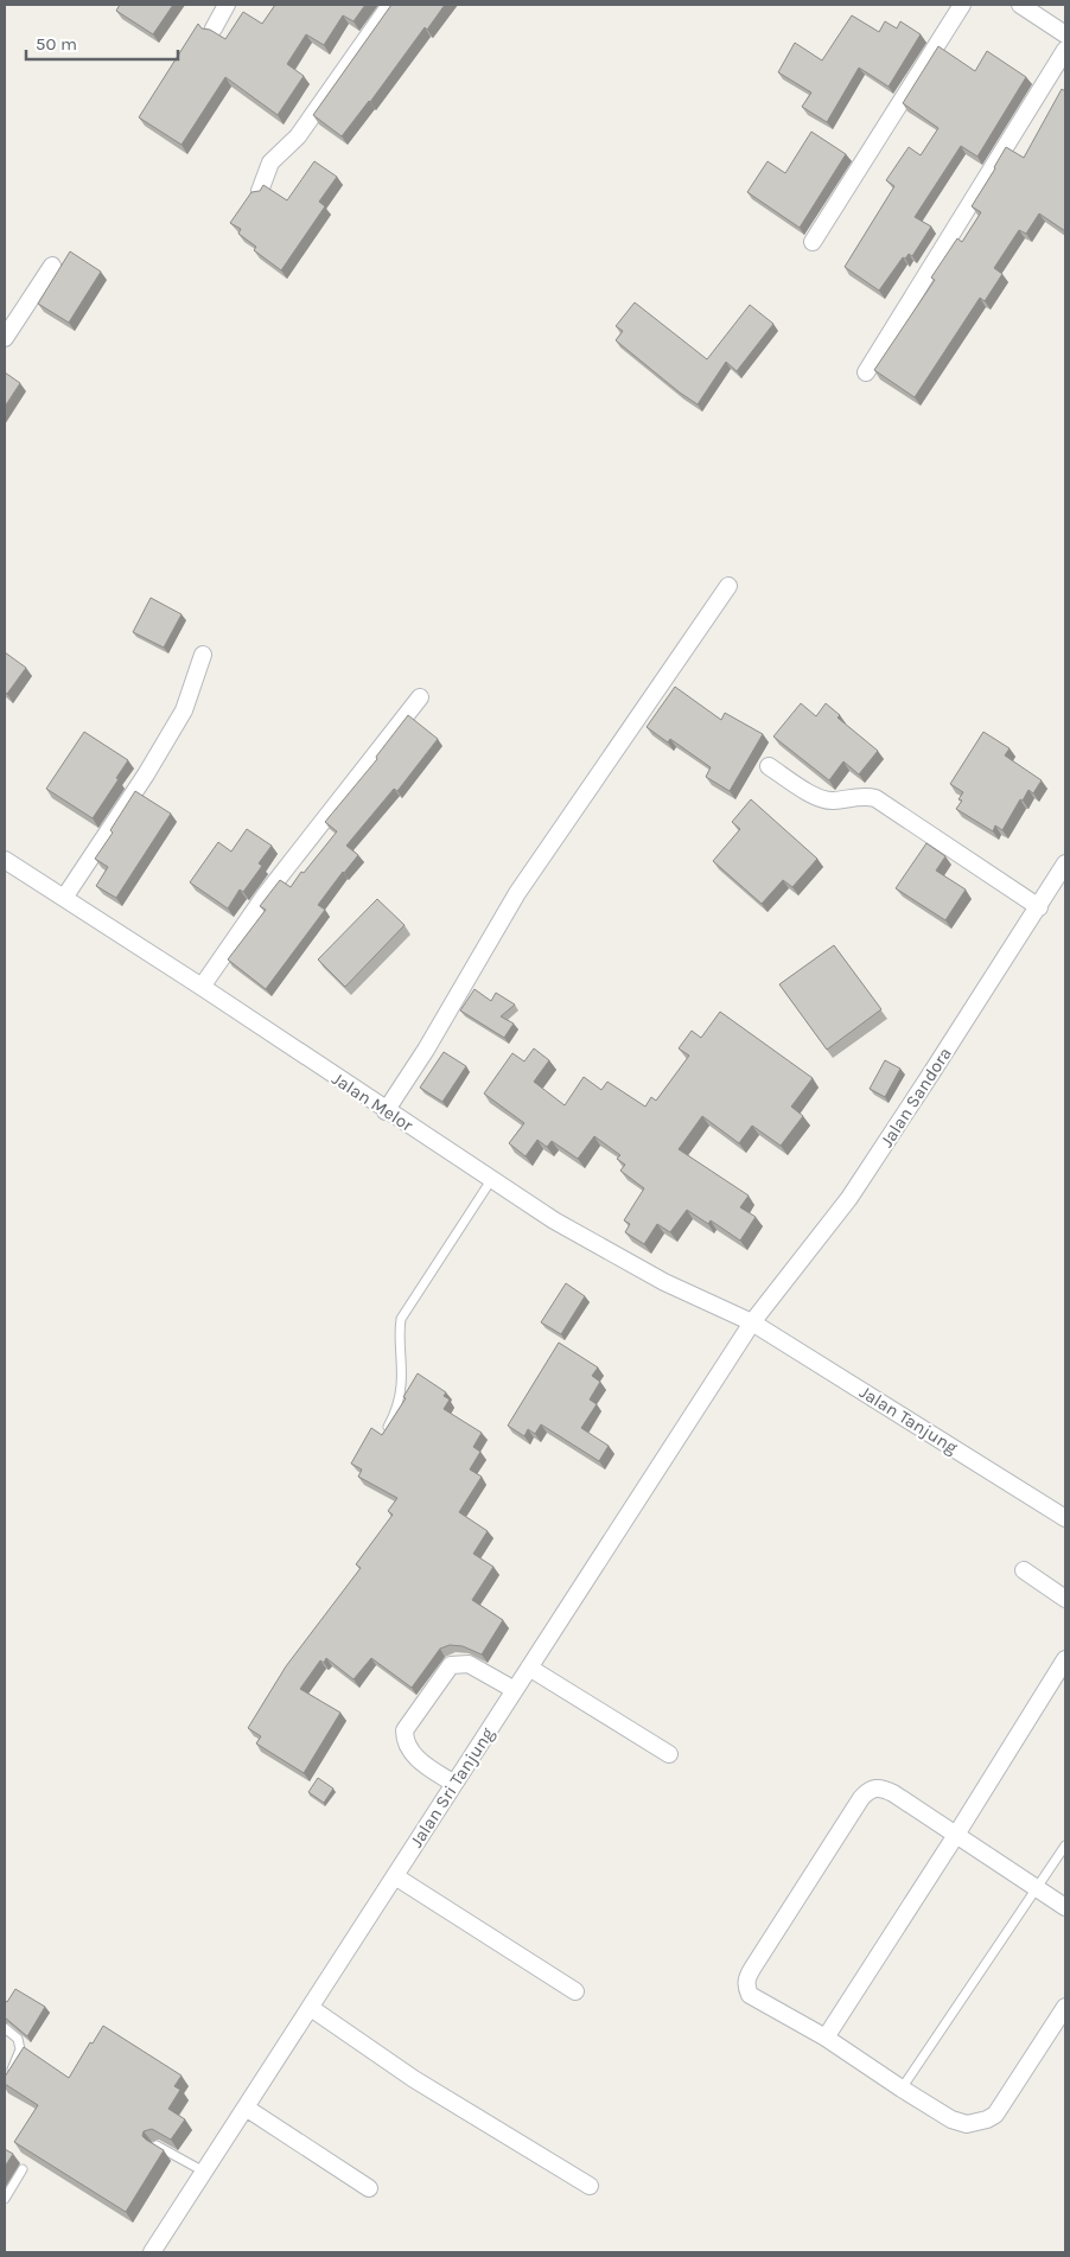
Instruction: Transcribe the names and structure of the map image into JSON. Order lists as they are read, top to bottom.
{
  "streets": {
    "street": [
      "Jalan Sandora",
      "Jalan Melor",
      "Jalan Tanjung",
      "Jalan Sri Tanjung"
    ]
  },
  "crossings": [
    ["Jalan Sandora", "Jalan Melor"],
    ["Jalan Sandora", "Jalan Tanjung"],
    ["Jalan Sandora", "Jalan Sri Tanjung"],
    ["Jalan Melor", "Jalan Tanjung"],
    ["Jalan Melor", "Jalan Sri Tanjung"],
    ["Jalan Tanjung", "Jalan Sri Tanjung"]
  ],
  "scale_bar": "50 m"
}
